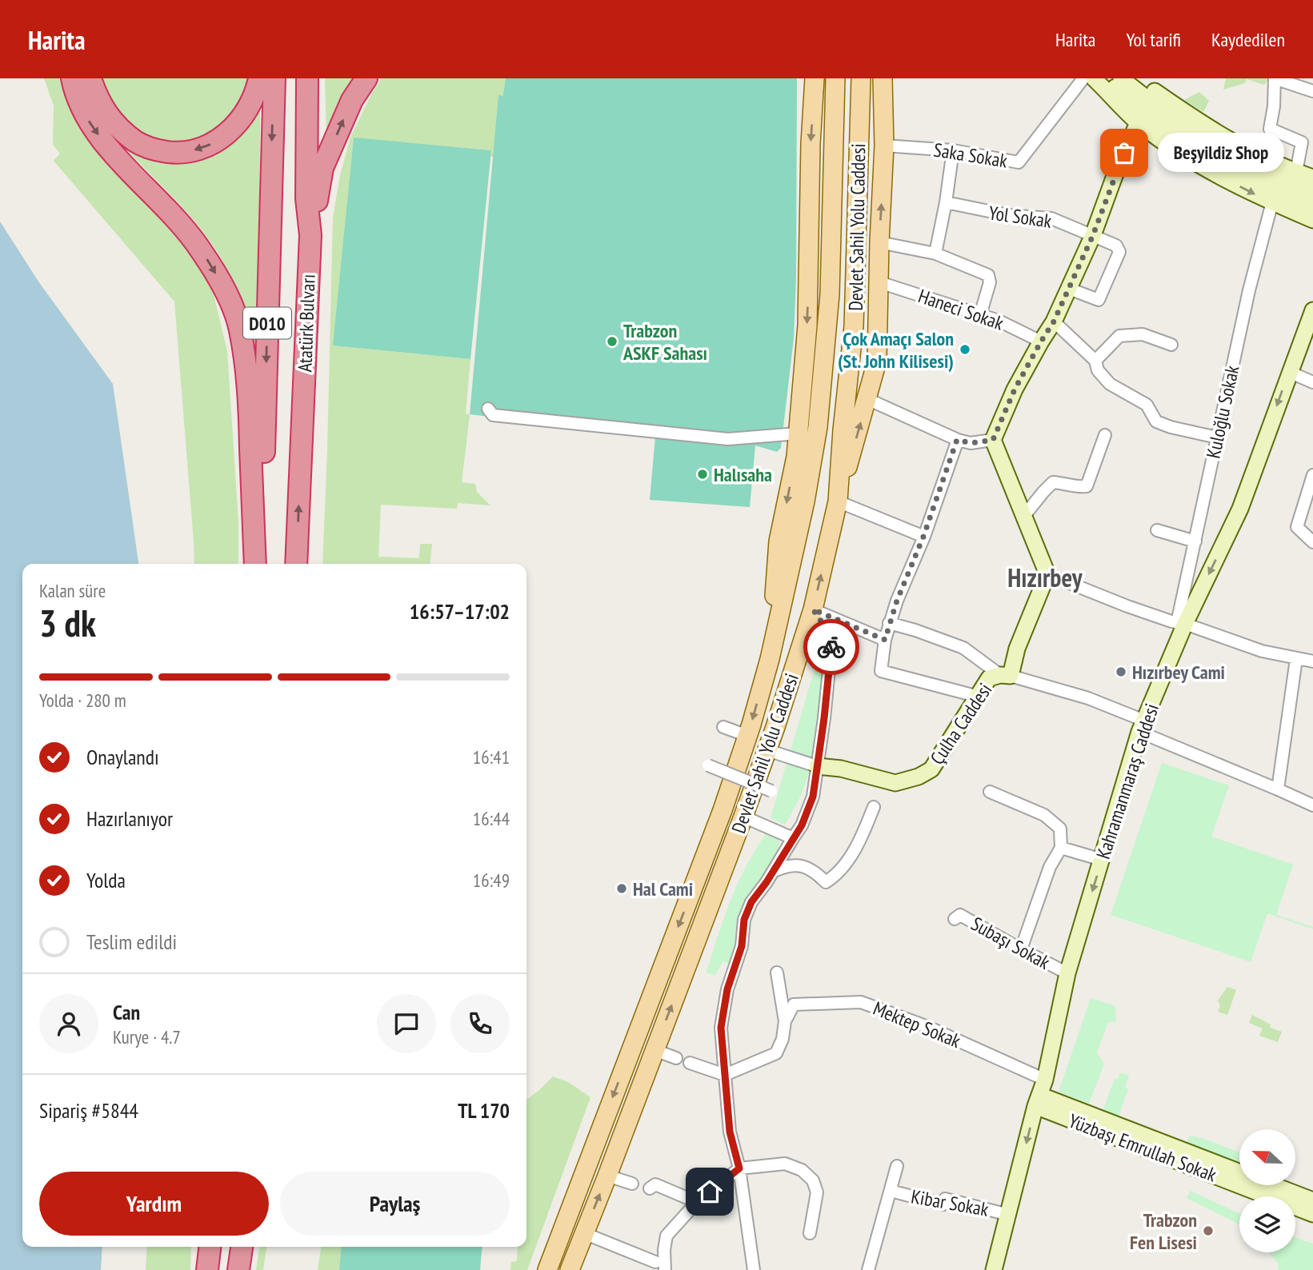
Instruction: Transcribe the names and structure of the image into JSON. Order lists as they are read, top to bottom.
{
  "streets": {
    "highway": ["D010", "Atatürk Bulvarı"],
    "main road": ["Devlet Sahil Yolu Caddesi"],
    "street": [
      "Saka Sokak",
      "Yol Sokak",
      "Haneci Sokak",
      "Kuloğlu Sokak",
      "Çulha Caddesi",
      "Kahramanmaraş Caddesi",
      "Subaşı Sokak",
      "Mektep Sokak",
      "Yüzbaşı Emrullah Sokak",
      "Kibar Sokak"
    ]
  },
  "crossings": [
    ["Kuloğlu Sokak", "Kahramanmaraş Caddesi"],
    ["Kahramanmaraş Caddesi", "Subaşı Sokak"],
    ["Kahramanmaraş Caddesi", "Mektep Sokak"],
    ["Kahramanmaraş Caddesi", "Yüzbaşı Emrullah Sokak"],
    ["Kahramanmaraş Caddesi", "Kibar Sokak"],
    ["Mektep Sokak", "Yüzbaşı Emrullah Sokak"]
  ],
  "one_way": ["Kahramanmaraş Caddesi"],
  "districts": ["Hızırbey"],
  "places": [
    "Beşyildiz Shop",
    "Trabzon ASKF Sahası",
    "Çok Amaçı Salon (St. John Kilisesi)",
    "Halısaha",
    "Hızırbey Cami",
    "Hal Cami",
    "Trabzon Fen Lisesi"
  ],
  "north": "left",
  "page": {
    "header": "Harita",
    "nav": ["Harita", "Yol tarifi", "Kaydedilen"],
    "bubble": "Beşyildiz Shop",
    "heading": ["3 dk", "Kalan süre", "16:57–17:02"],
    "panel": [
      "Can",
      "Kurye · 4.7",
      "Sipariş #5844",
      "TL 170"
    ],
    "bar": "Yolda · 280 m",
    "list": [
      ["Onaylandı", "16:41"],
      ["Hazırlanıyor", "16:44"],
      ["Yolda", "16:49"],
      "Teslim edildi"
    ],
    "buttons": ["Yardım", "Paylaş"]
  }
}
